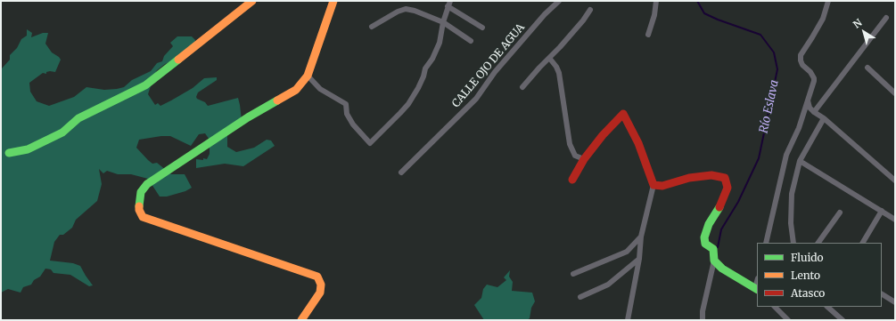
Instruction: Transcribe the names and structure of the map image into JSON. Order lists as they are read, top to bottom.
{
  "streets": {
    "street": ["CALLE OJO DE AGUA"]
  },
  "water": ["Río Eslava"],
  "legend": ["Fluido", "Lento", "Atasco"],
  "north": "top left"
}
